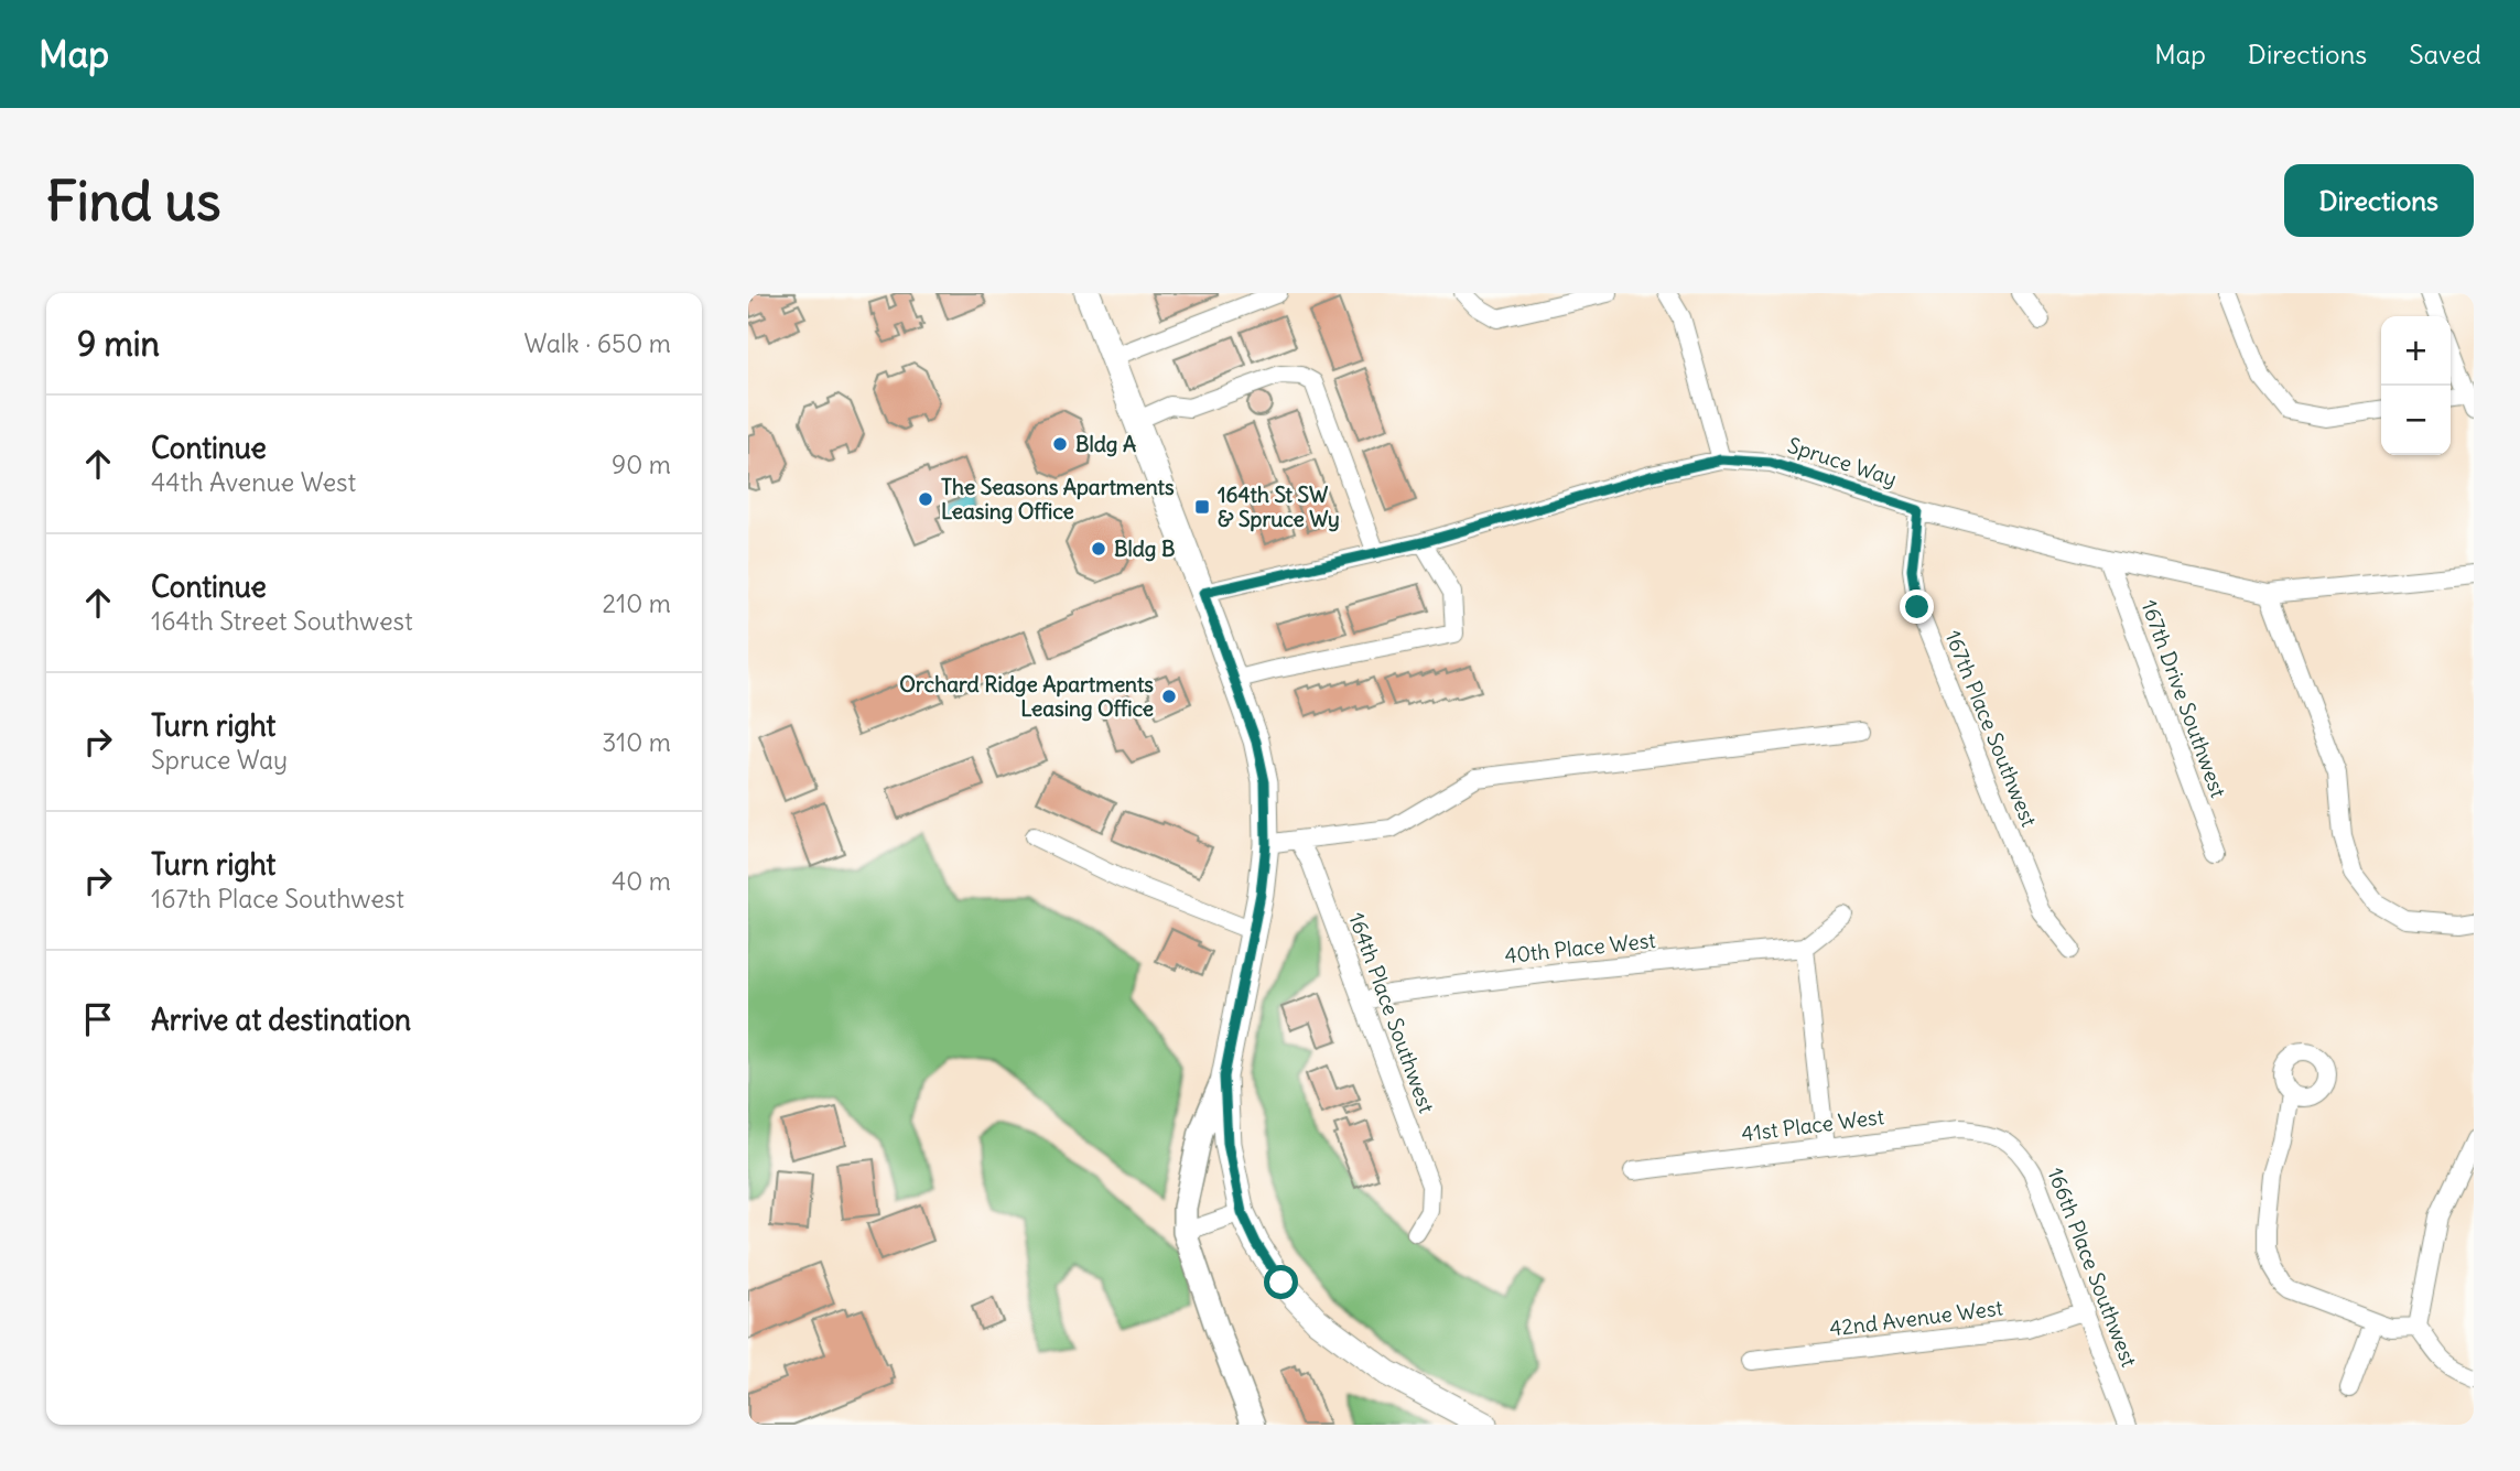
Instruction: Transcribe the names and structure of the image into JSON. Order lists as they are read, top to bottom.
{
  "streets": {
    "street": [
      "Spruce Way",
      "167th Drive Southwest",
      "167th Place Southwest",
      "40th Place West",
      "164th Place Southwest",
      "41st Place West",
      "166th Place Southwest",
      "42nd Avenue West"
    ]
  },
  "crossings": [
    ["Spruce Way", "167th Drive Southwest"],
    ["Spruce Way", "167th Place Southwest"],
    ["40th Place West", "164th Place Southwest"],
    ["41st Place West", "166th Place Southwest"],
    ["166th Place Southwest", "42nd Avenue West"]
  ],
  "places": {
    "other": [
      "Bldg A",
      "The Seasons Apartments Leasing Office",
      "Bldg B",
      "Orchard Ridge Apartments Leasing Office"
    ],
    "transit": ["164th St SW & Spruce Wy"]
  },
  "page": {
    "header": "Map",
    "nav": ["Map", "Directions", "Saved"],
    "buttons": "Directions",
    "title": "Find us",
    "heading": ["9 min", "Walk · 650 m"],
    "map_buttons": ["+", "−"],
    "list": [
      ["Continue", "44th Avenue West", "90 m"],
      ["Continue", "164th Street Southwest", "210 m"],
      ["Turn right", "Spruce Way", "310 m"],
      ["Turn right", "167th Place Southwest", "40 m"],
      "Arrive at destination"
    ]
  }
}
